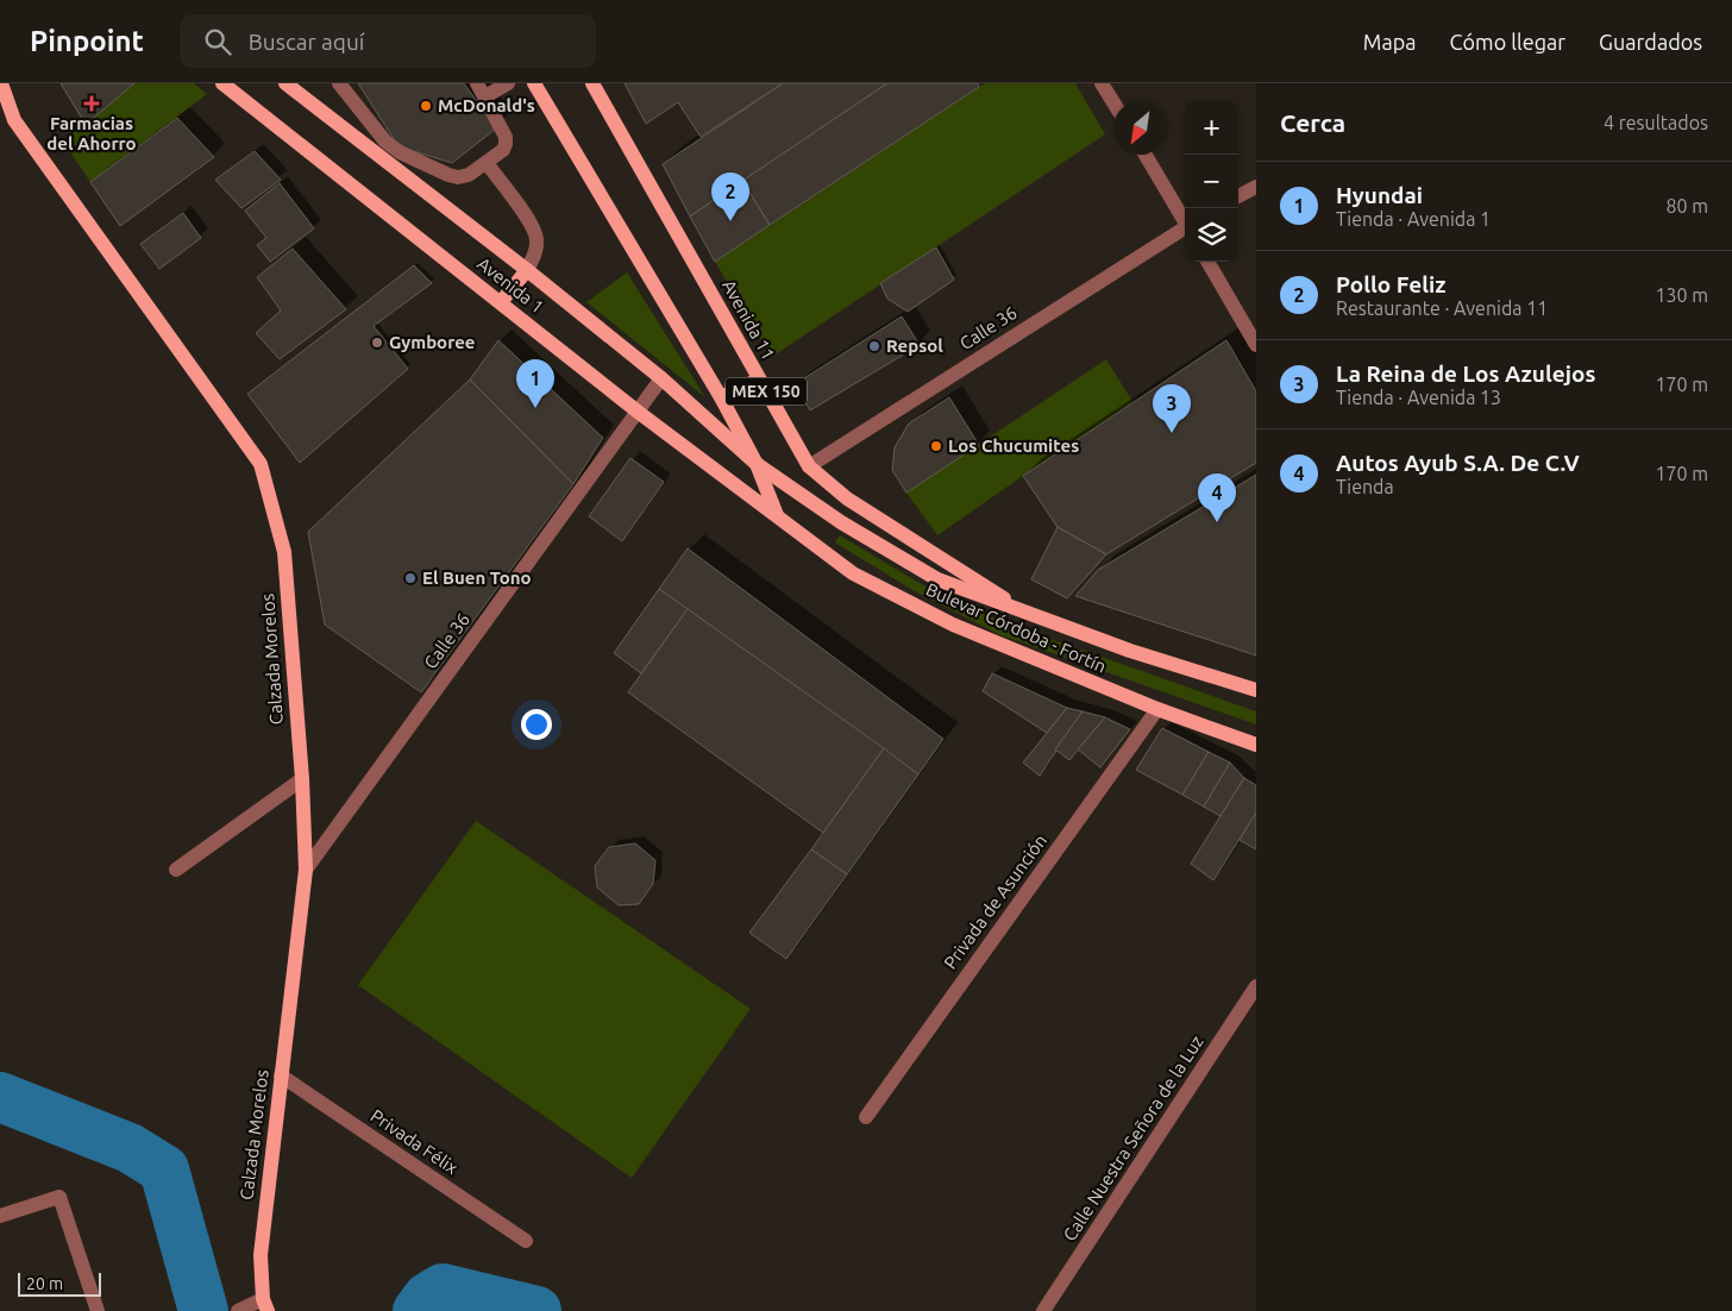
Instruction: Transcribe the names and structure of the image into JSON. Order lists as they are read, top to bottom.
{
  "streets": {
    "main road": [
      "Avenida 1",
      "Avenida 11",
      "MEX 150",
      "Bulevar Córdoba - Fortín",
      "Calzada Morelos"
    ],
    "street": [
      "Calle 36",
      "Privada de Asunción",
      "Calle Nuestra Señora de la Luz",
      "Privada Félix"
    ]
  },
  "crossings": [
    ["Avenida 1", "Avenida 11"],
    ["Avenida 1", "Calle 36"],
    ["Avenida 1", "MEX 150"],
    ["Avenida 1", "Bulevar Córdoba - Fortín"],
    ["Avenida 11", "Calle 36"],
    ["Avenida 11", "Bulevar Córdoba - Fortín"],
    ["Calle 36", "Calzada Morelos"],
    ["MEX 150", "Bulevar Córdoba - Fortín"],
    ["Bulevar Córdoba - Fortín", "Privada de Asunción"],
    ["Calzada Morelos", "Privada Félix"]
  ],
  "places": {
    "health": ["Farmacias del Ahorro"],
    "other": [
      "McDonald's",
      "Gymboree",
      "Repsol",
      "Los Chucumites",
      "El Buen Tono"
    ]
  },
  "scale_bar": "20 m",
  "north": "bottom left",
  "page": {
    "header": "Pinpoint",
    "search": "Buscar aquí",
    "nav": ["Mapa", "Cómo llegar", "Guardados"],
    "heading": ["Cerca", "4 resultados"],
    "map_buttons": ["+", "−"],
    "list": [
      {
        "mark": "1",
        "name": "Hyundai",
        "note": "Tienda · Avenida 1",
        "value": "80 m"
      },
      {
        "mark": "2",
        "name": "Pollo Feliz",
        "note": "Restaurante · Avenida 11",
        "value": "130 m"
      },
      {
        "mark": "3",
        "name": "La Reina de Los Azulejos",
        "note": "Tienda · Avenida 13",
        "value": "170 m"
      },
      {
        "mark": "4",
        "name": "Autos Ayub S.A. De C.V",
        "note": "Tienda",
        "value": "170 m"
      }
    ],
    "pins": [
      "2",
      "1",
      "3",
      "4"
    ],
    "scale": "20 m"
  }
}
